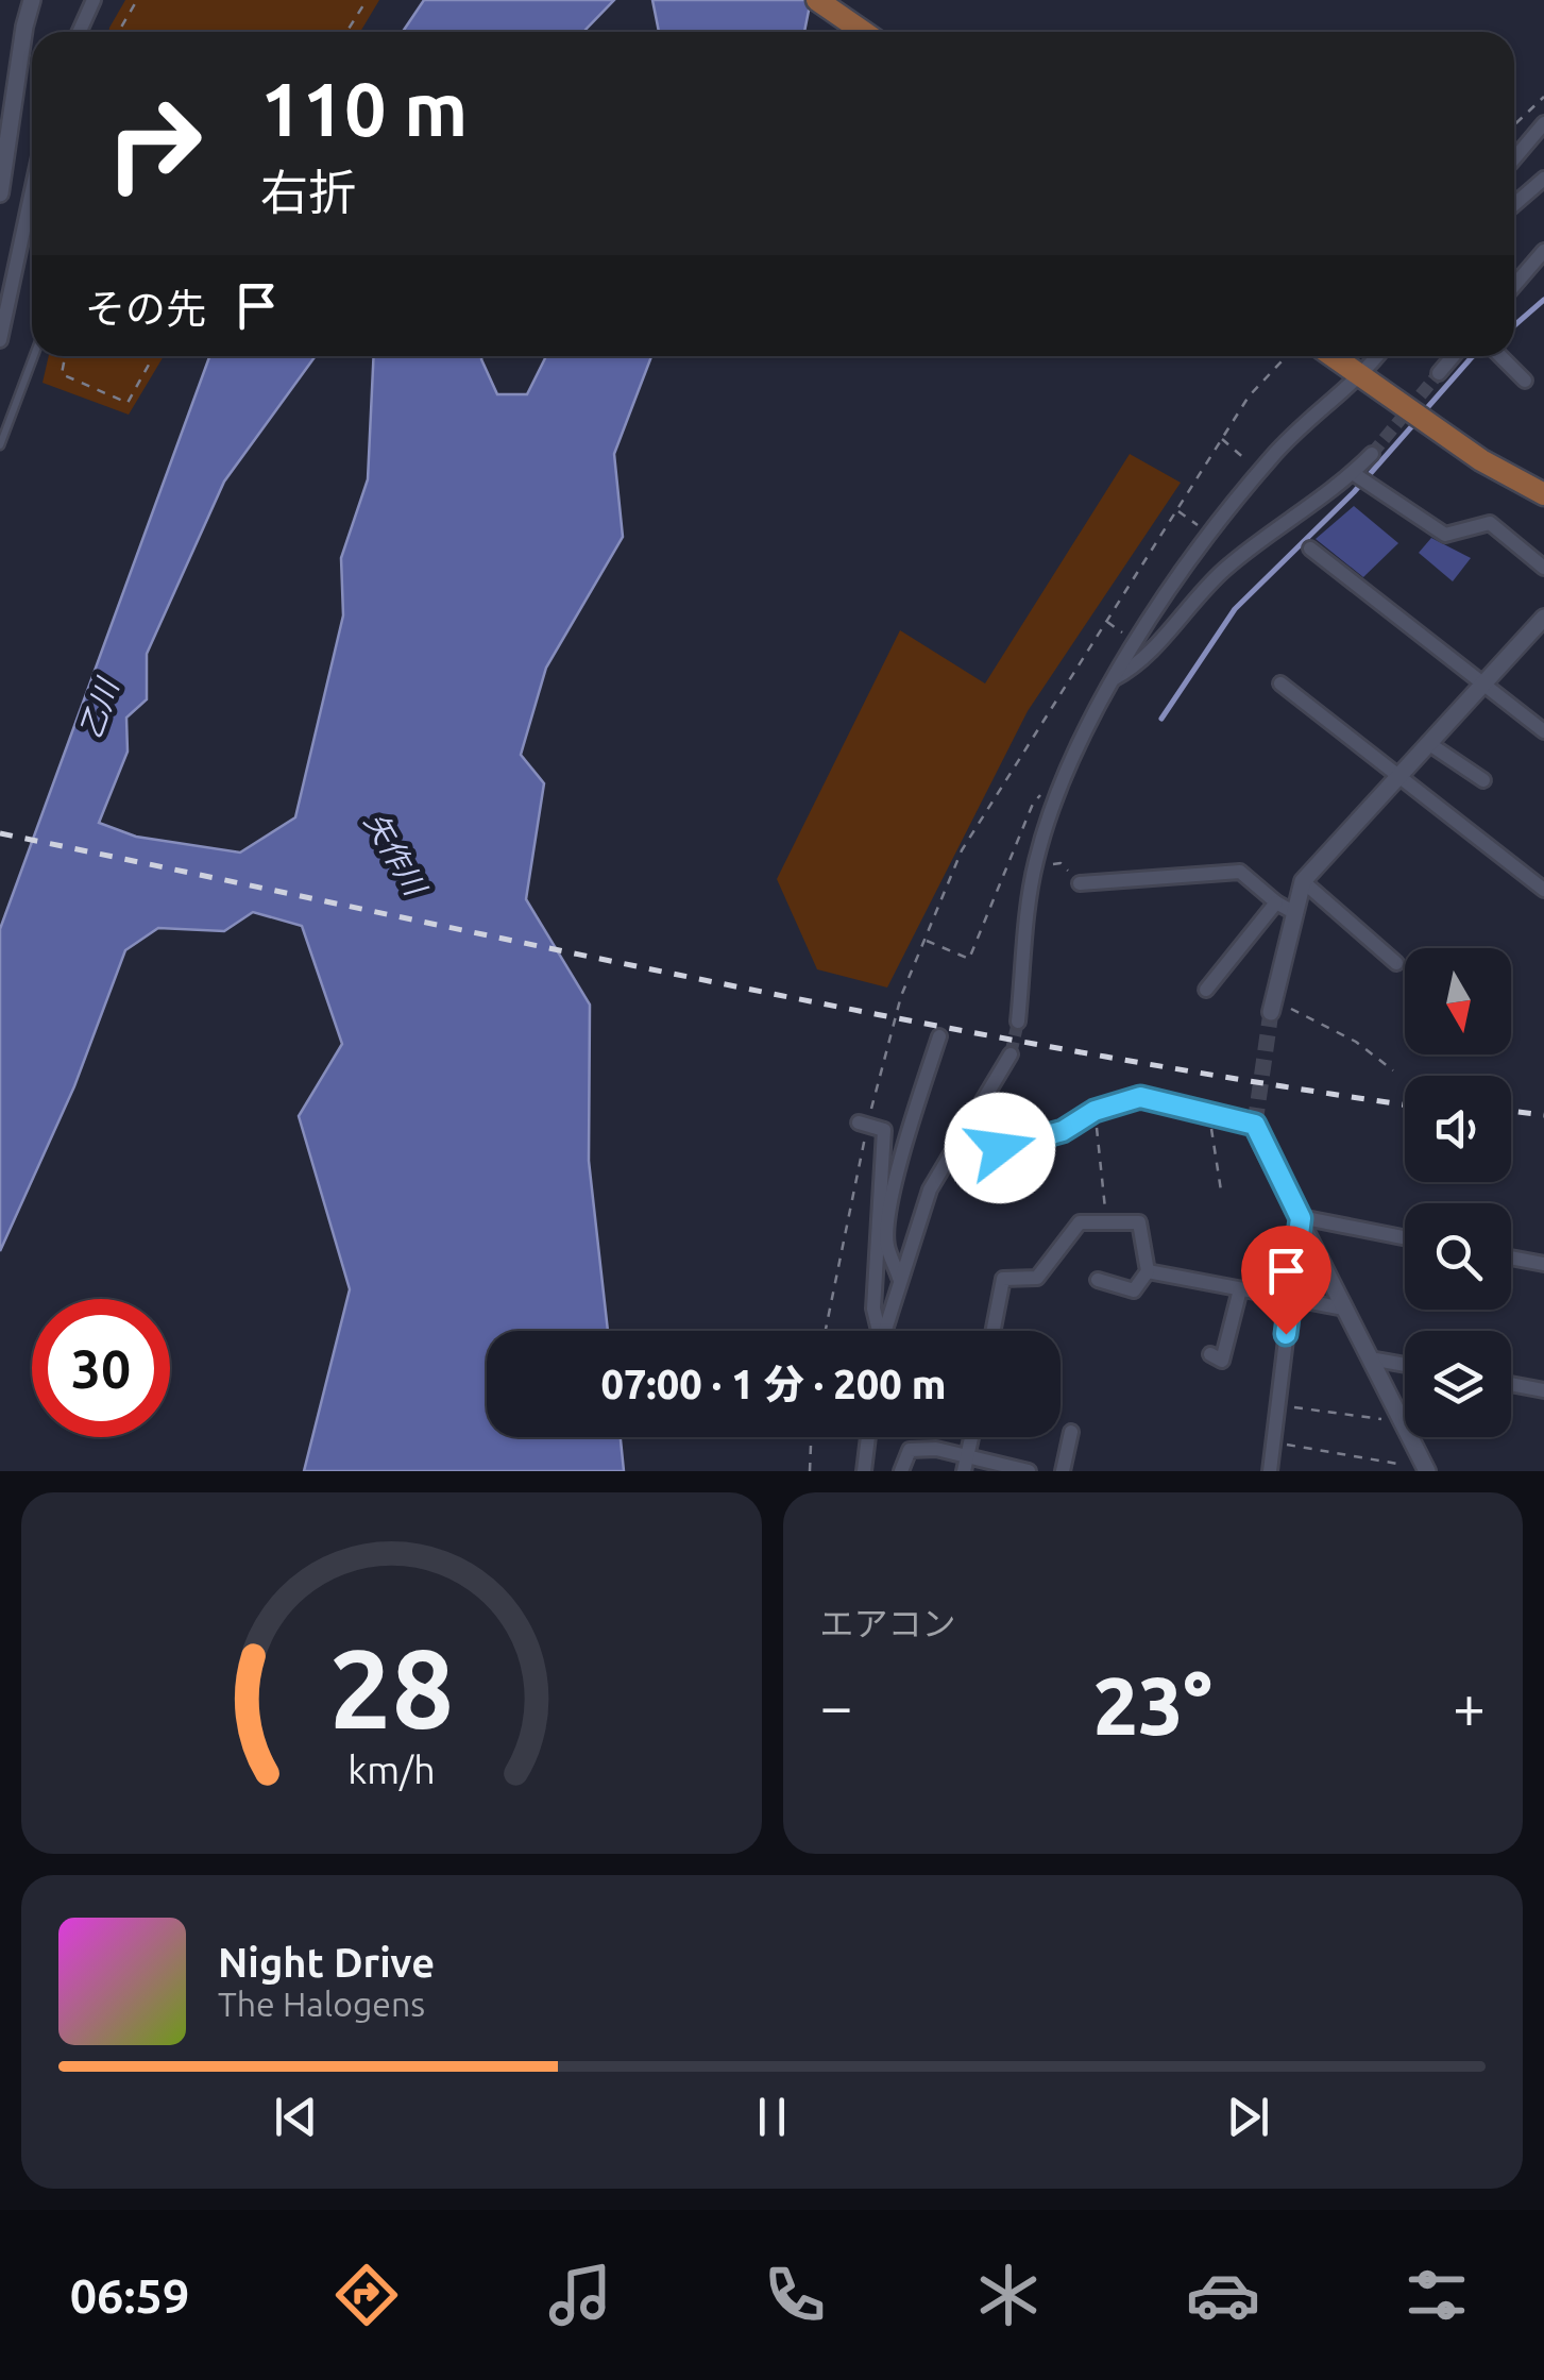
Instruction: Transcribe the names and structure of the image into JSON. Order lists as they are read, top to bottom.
{
  "water": ["乙川", "矢作川"],
  "north": "bottom",
  "page": {
    "turn": ["110 m", "右折"],
    "then": "その先",
    "limit": "30",
    "trip": "07:00 · 1 分 · 200 m",
    "tile": "エアコン",
    "heat": ["−", "23°", "+"],
    "song": ["Night Drive", "The Halogens"],
    "tabs": "06:59",
    "gauge": ["28", "km/h"]
  }
}
